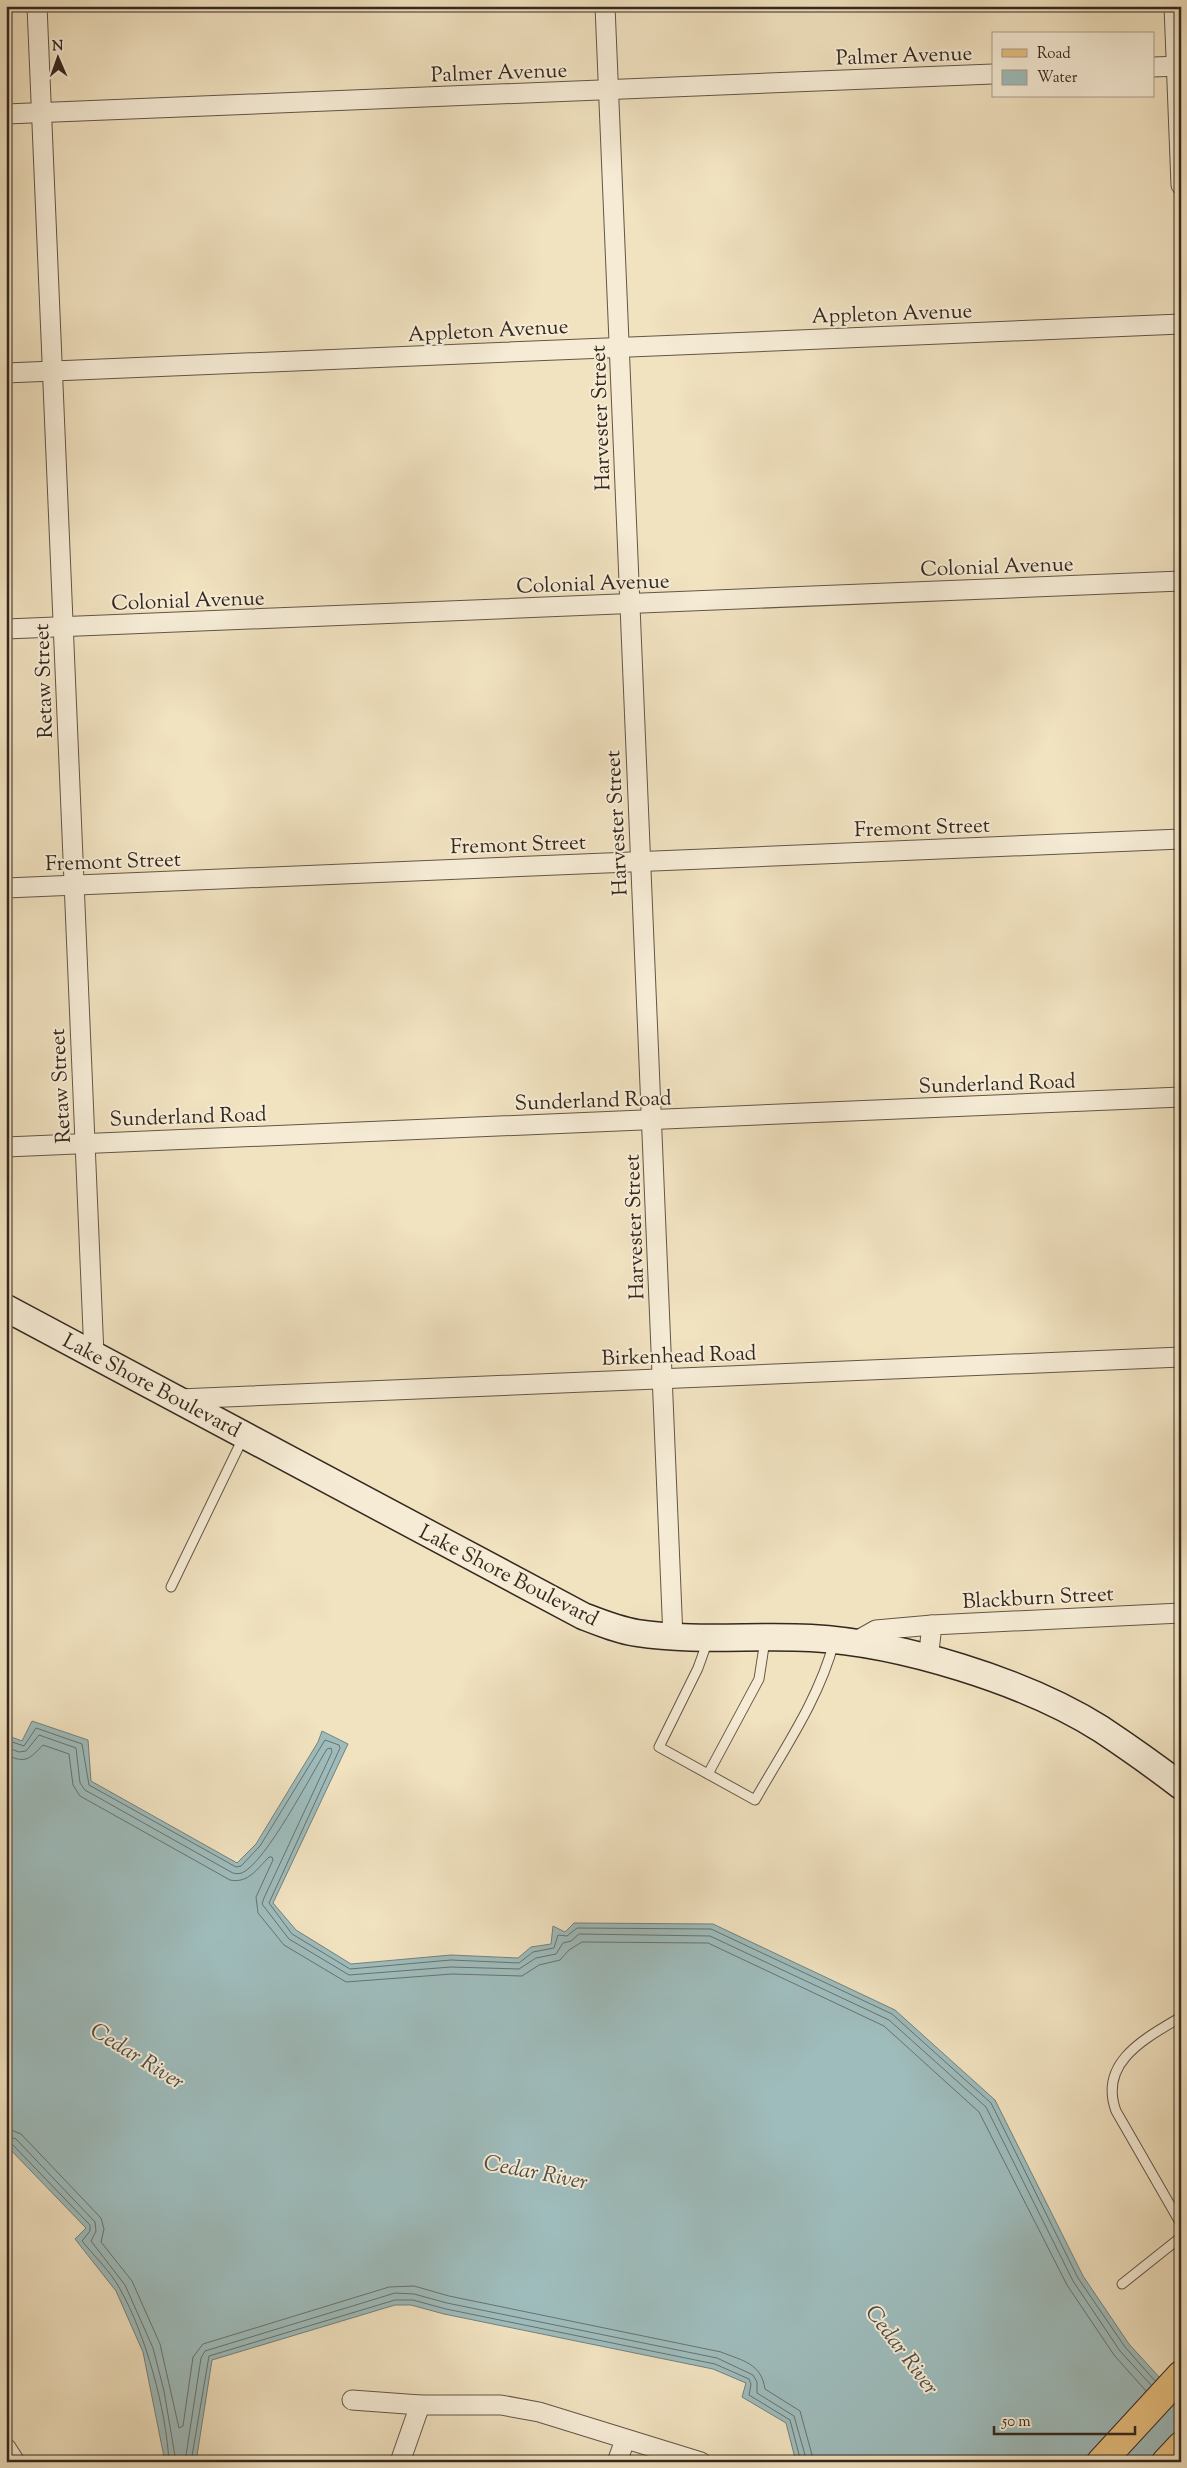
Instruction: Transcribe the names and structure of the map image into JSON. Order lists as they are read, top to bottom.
{
  "streets": {
    "street": [
      "Palmer Avenue",
      "Appleton Avenue",
      "Harvester Street",
      "Colonial Avenue",
      "Retaw Street",
      "Fremont Street",
      "Sunderland Road",
      "Birkenhead Road",
      "Lake Shore Boulevard",
      "Blackburn Street"
    ]
  },
  "crossings": [
    ["Palmer Avenue", "Harvester Street"],
    ["Palmer Avenue", "Retaw Street"],
    ["Appleton Avenue", "Harvester Street"],
    ["Appleton Avenue", "Retaw Street"],
    ["Harvester Street", "Colonial Avenue"],
    ["Harvester Street", "Fremont Street"],
    ["Harvester Street", "Sunderland Road"],
    ["Harvester Street", "Birkenhead Road"],
    ["Harvester Street", "Lake Shore Boulevard"],
    ["Colonial Avenue", "Retaw Street"],
    ["Retaw Street", "Fremont Street"],
    ["Retaw Street", "Sunderland Road"],
    ["Retaw Street", "Lake Shore Boulevard"],
    ["Birkenhead Road", "Lake Shore Boulevard"],
    ["Lake Shore Boulevard", "Blackburn Street"]
  ],
  "water": ["Cedar River"],
  "legend": ["Road", "Water"],
  "scale_bar": "50 m",
  "north": "top"
}
